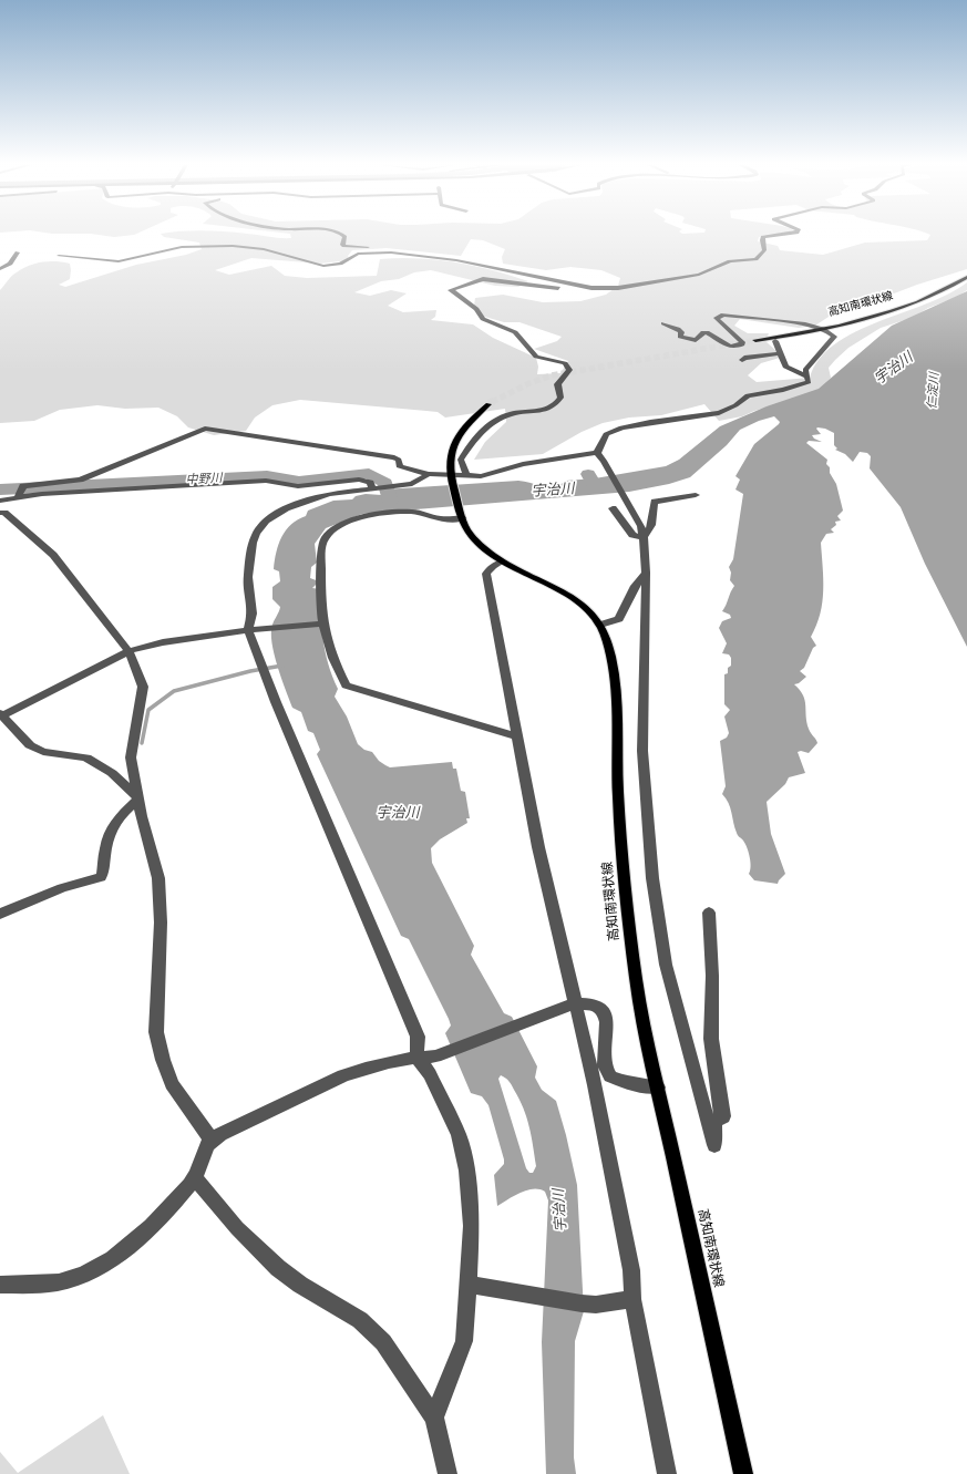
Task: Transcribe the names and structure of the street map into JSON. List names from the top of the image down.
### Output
{
  "streets": {
    "main road": ["高知南環状線"]
  },
  "water": ["宇治川", "仁淀川", "中野川"]
}
